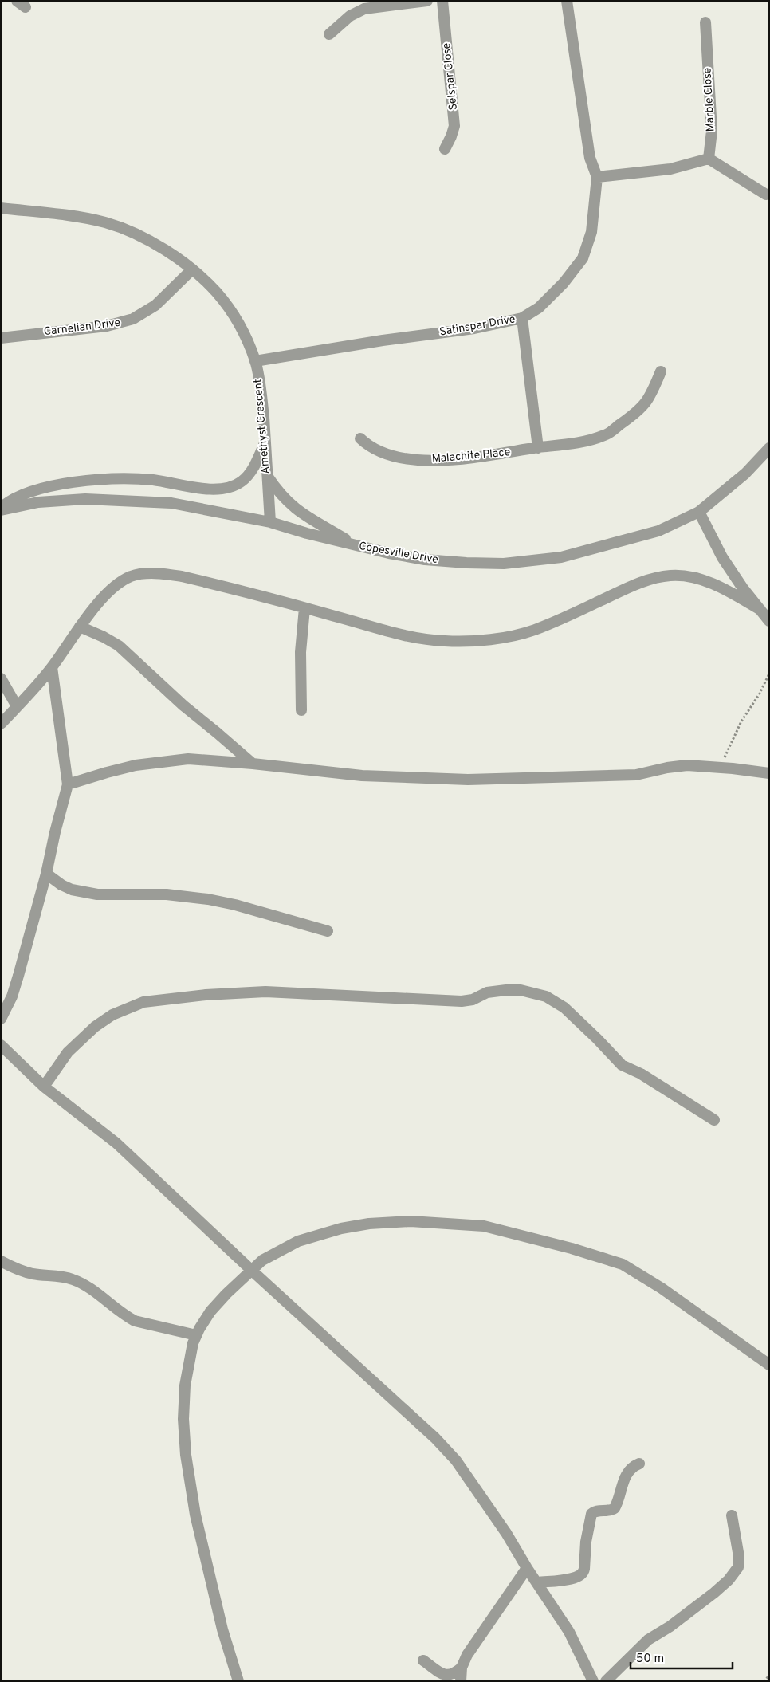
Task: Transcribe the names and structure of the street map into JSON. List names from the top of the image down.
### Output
{
  "streets": {
    "street": [
      "Selspar Close",
      "Marble Close",
      "Satinspar Drive",
      "Carnelian Drive",
      "Amethyst Crescent",
      "Malachite Place",
      "Copesville Drive"
    ]
  },
  "crossings": [
    ["Satinspar Drive", "Amethyst Crescent"],
    ["Carnelian Drive", "Amethyst Crescent"],
    ["Amethyst Crescent", "Copesville Drive"]
  ],
  "scale_bar": "50 m"
}
